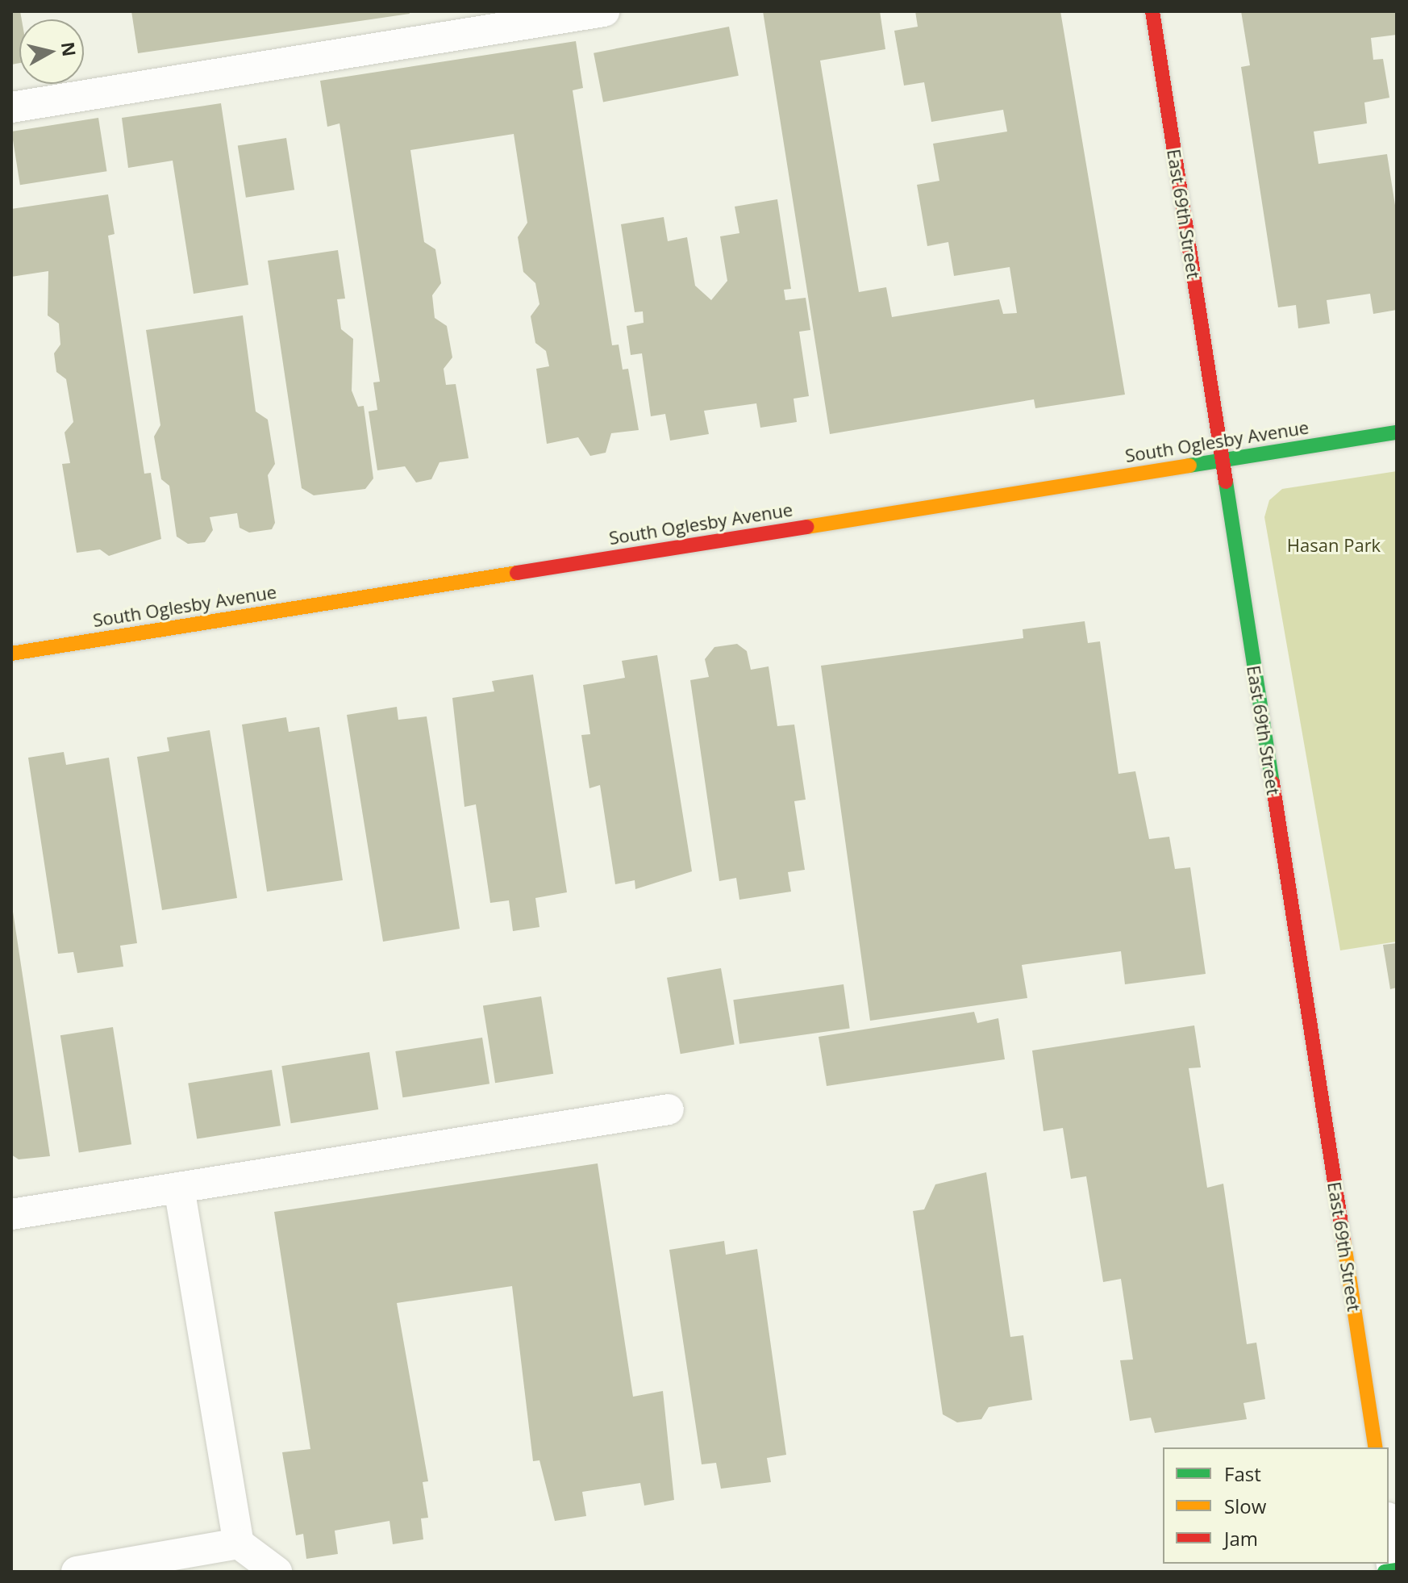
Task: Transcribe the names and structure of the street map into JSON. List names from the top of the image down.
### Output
{
  "streets": {
    "street": ["East 69th Street", "South Oglesby Avenue"]
  },
  "crossings": [
    ["East 69th Street", "South Oglesby Avenue"]
  ],
  "parks": ["Hasan Park"],
  "legend": ["Fast", "Slow", "Jam"],
  "north": "right"
}
